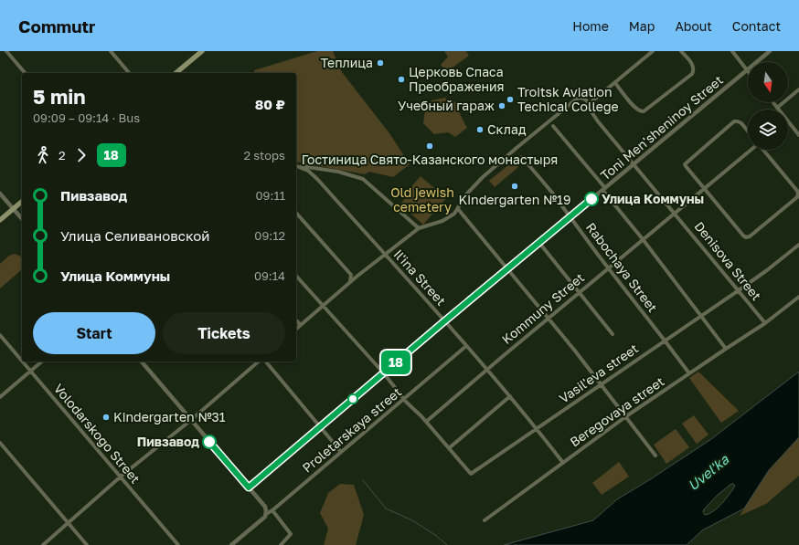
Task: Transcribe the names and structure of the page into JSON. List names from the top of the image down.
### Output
{
  "streets": {
    "street": [
      "Toni Men'sheninoy Street",
      "Denisova Street",
      "Rabochaya Street",
      "Il'ina Street",
      "Kommuny Street",
      "Vasil'eva street",
      "Beregovaya street",
      "Proletarskaya street",
      "Volodarskogo Street"
    ]
  },
  "crossings": [
    ["Toni Men'sheninoy Street", "Denisova Street"],
    ["Toni Men'sheninoy Street", "Rabochaya Street"],
    ["Toni Men'sheninoy Street", "Il'ina Street"],
    ["Toni Men'sheninoy Street", "Kommuny Street"],
    ["Denisova Street", "Kommuny Street"],
    ["Denisova Street", "Vasil'eva street"],
    ["Denisova Street", "Beregovaya street"],
    ["Rabochaya Street", "Kommuny Street"],
    ["Rabochaya Street", "Vasil'eva street"],
    ["Rabochaya Street", "Beregovaya street"],
    ["Il'ina Street", "Kommuny Street"],
    ["Il'ina Street", "Vasil'eva street"],
    ["Il'ina Street", "Beregovaya street"],
    ["Il'ina Street", "Proletarskaya street"]
  ],
  "water": ["Uvel'ka"],
  "parks": ["Old jewish cemetery"],
  "places": [
    "Теплица",
    "Церковь Спаса Преображения",
    "Troitsk Aviation Techical College",
    "Учебный гараж",
    "Склад",
    "Гостиница Свято-Казанского монастыря",
    "Kindergarten №19",
    "Улица Коммуны",
    "Kindergarten №31",
    "Пивзавод"
  ],
  "lines": ["bus line 18"],
  "north": "bottom",
  "page": {
    "header": "Commutr",
    "nav": [
      "Home",
      "Map",
      "About",
      "Contact"
    ],
    "on_map": "18",
    "heading": ["5 min", "09:09 – 09:14 · Bus", "80 ₽"],
    "legs": ["2", "18", "2 stops"],
    "list": [
      {
        "name": "Пивзавод",
        "value": "09:11"
      },
      {
        "name": "Улица Селивановской",
        "value": "09:12"
      },
      {
        "name": "Улица Коммуны",
        "value": "09:14"
      }
    ],
    "buttons": ["Start", "Tickets"]
  }
}
